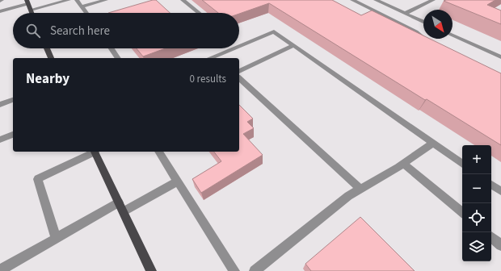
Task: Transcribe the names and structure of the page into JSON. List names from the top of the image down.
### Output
{
  "north": "bottom right",
  "page": {
    "search": "Search here",
    "heading": ["Nearby", "0 results"],
    "map_buttons": ["+", "−"]
  }
}
